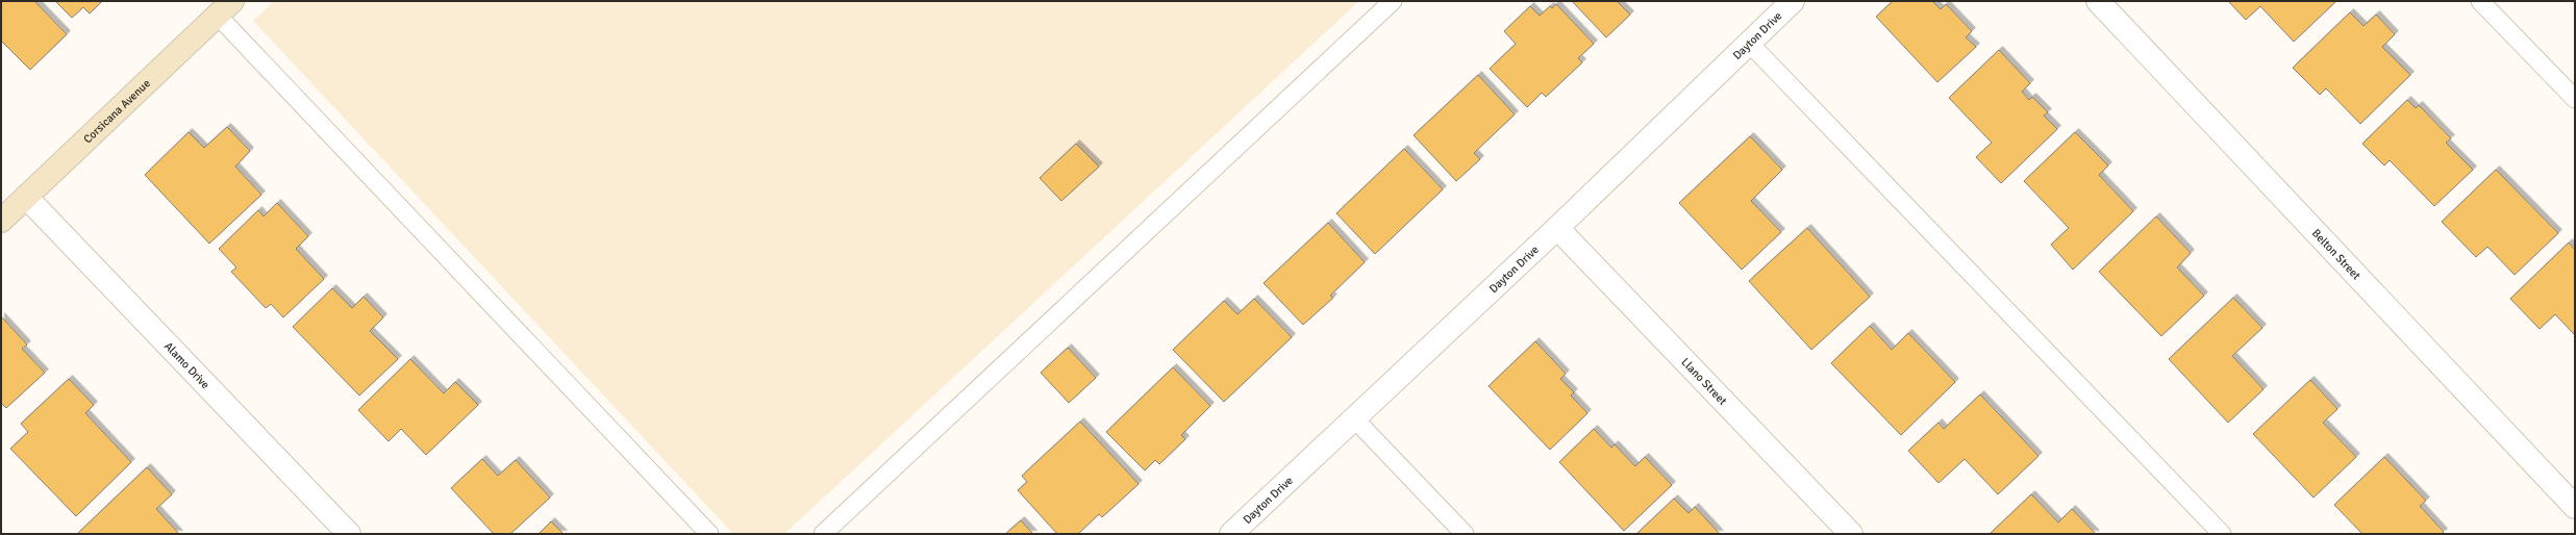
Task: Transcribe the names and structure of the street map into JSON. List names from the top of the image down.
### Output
{
  "streets": {
    "street": [
      "Dayton Drive",
      "Corsicana Avenue",
      "Belton Street",
      "Alamo Drive",
      "Llano Street"
    ]
  },
  "crossings": [
    ["Dayton Drive", "Llano Street"],
    ["Corsicana Avenue", "Alamo Drive"]
  ]
}
